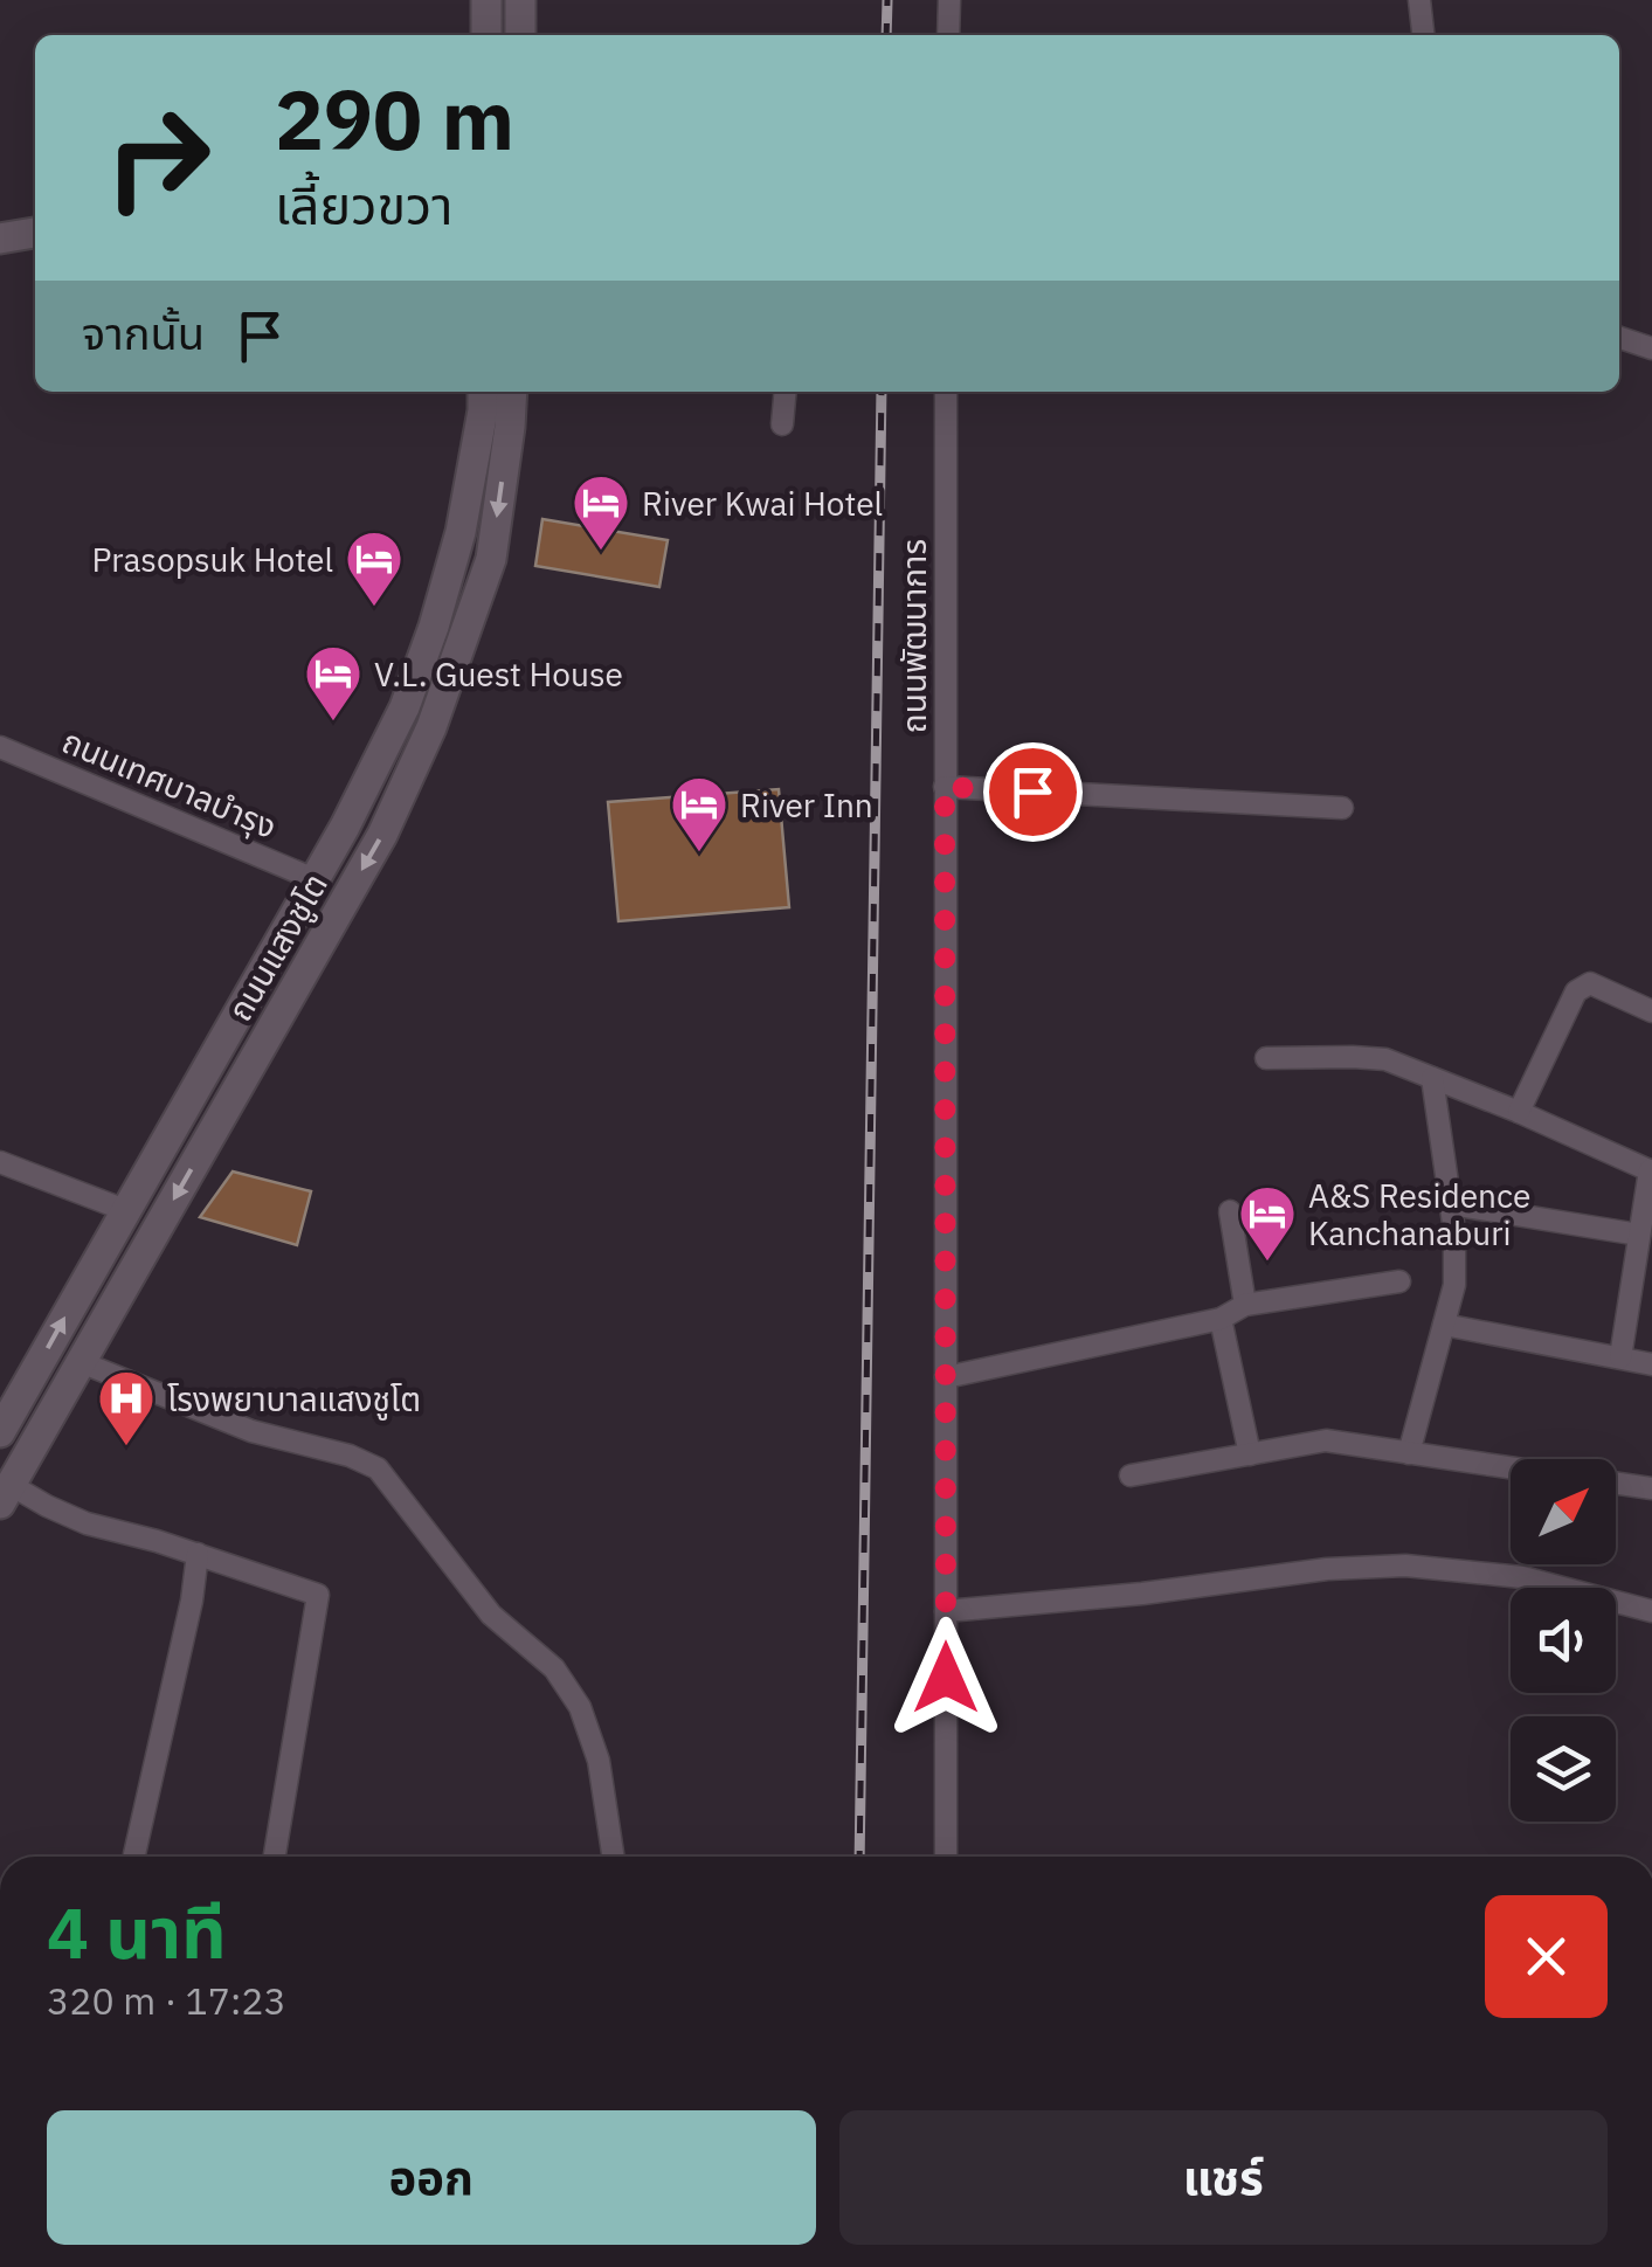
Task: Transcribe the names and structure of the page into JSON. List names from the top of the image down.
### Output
{
  "streets": {
    "main road": ["ถนนแสงชูโต"],
    "street": ["ถนนพัฒนาการ", "ถนนเทศบาลบำรุง"]
  },
  "crossings": [
    ["ถนนเทศบาลบำรุง", "ถนนแสงชูโต"]
  ],
  "places": {
    "hotel": [
      "River Kwai Hotel",
      "Prasopsuk Hotel",
      "V.L. Guest House",
      "River Inn",
      "A&S Residence Kanchanaburi"
    ],
    "hospital": ["โรงพยาบาลแสงชูโต"]
  },
  "north": "top right",
  "page": {
    "turn": ["290 m", "เลี้ยวขวา"],
    "then": "จากนั้น",
    "heading": ["4 นาที", "320 m · 17:23"],
    "buttons": ["ออก", "แชร์"]
  }
}
